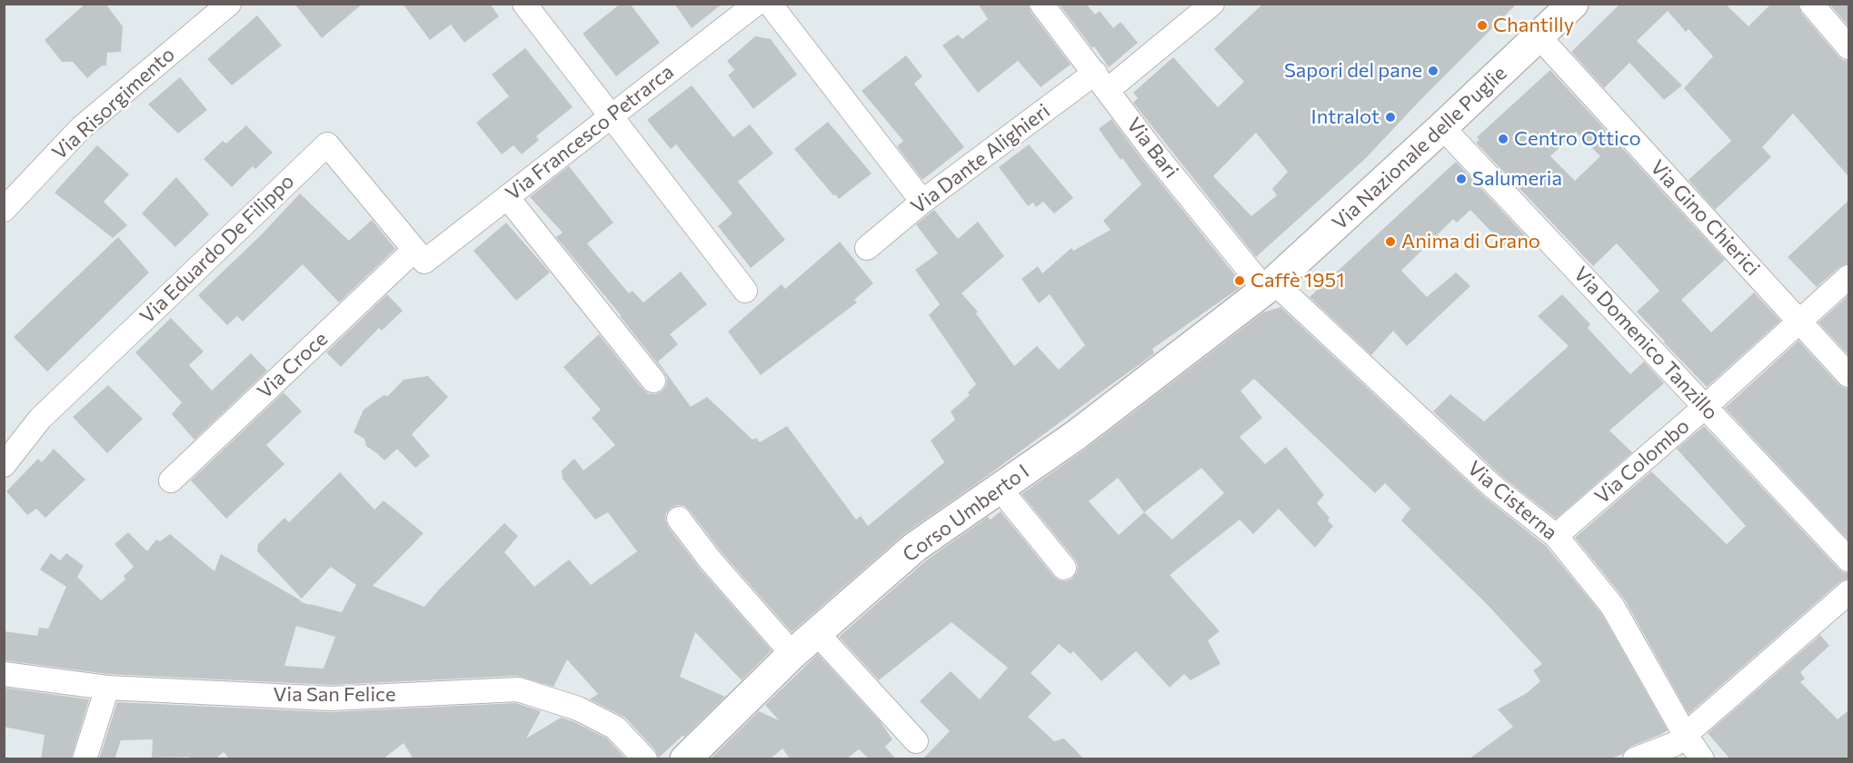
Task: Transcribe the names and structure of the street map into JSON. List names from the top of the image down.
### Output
{
  "streets": {
    "main road": ["Via Nazionale delle Puglie", "Corso Umberto I"],
    "street": [
      "Via Risorgimento",
      "Via Francesco Petrarca",
      "Via Bari",
      "Via Dante Alighieri",
      "Via Gino Chierici",
      "Via Eduardo De Filippo",
      "Via Domenico Tanzillo",
      "Via Croce",
      "Via Colombo",
      "Via Cisterna",
      "Via San Felice"
    ]
  },
  "crossings": [
    ["Via Francesco Petrarca", "Via Eduardo De Filippo"],
    ["Via Francesco Petrarca", "Via Croce"],
    ["Via Bari", "Via Nazionale delle Puglie"],
    ["Via Bari", "Via Dante Alighieri"],
    ["Via Bari", "Via Cisterna"],
    ["Via Bari", "Corso Umberto I"],
    ["Via Nazionale delle Puglie", "Via Gino Chierici"],
    ["Via Nazionale delle Puglie", "Via Domenico Tanzillo"],
    ["Via Nazionale delle Puglie", "Via Cisterna"],
    ["Via Nazionale delle Puglie", "Corso Umberto I"],
    ["Via Gino Chierici", "Via Colombo"],
    ["Via Eduardo De Filippo", "Via Croce"],
    ["Via Domenico Tanzillo", "Via Colombo"],
    ["Via Colombo", "Via Cisterna"],
    ["Via Cisterna", "Corso Umberto I"]
  ],
  "places": [
    "Chantilly",
    "Sapori del pane",
    "Intralot",
    "Centro Ottico",
    "Salumeria",
    "Anima di Grano",
    "Caffè 1951"
  ]
}
